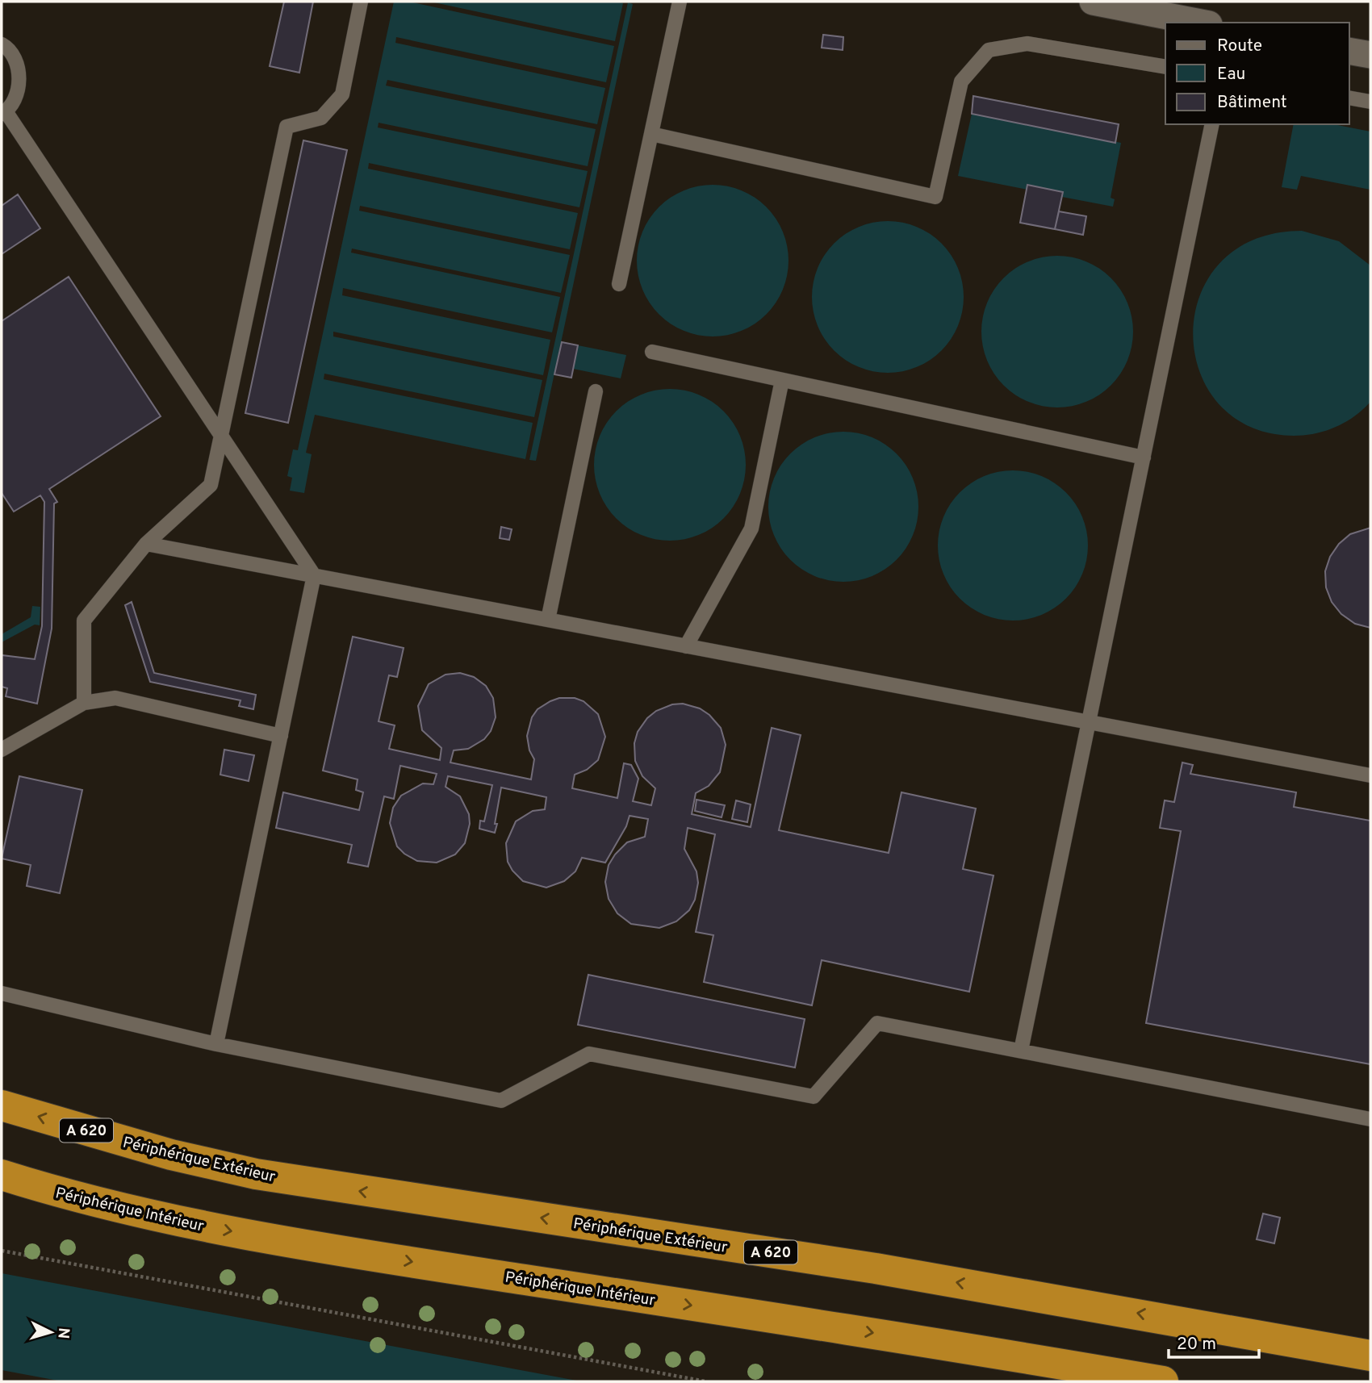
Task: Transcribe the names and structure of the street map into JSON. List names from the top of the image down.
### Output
{
  "streets": {
    "highway": ["A 620", "Périphérique Extérieur", "Périphérique Intérieur"]
  },
  "one_way": ["Périphérique Extérieur", "Périphérique Intérieur"],
  "legend": ["Route", "Eau", "Bâtiment"],
  "scale_bar": "20 m",
  "north": "right"
}
